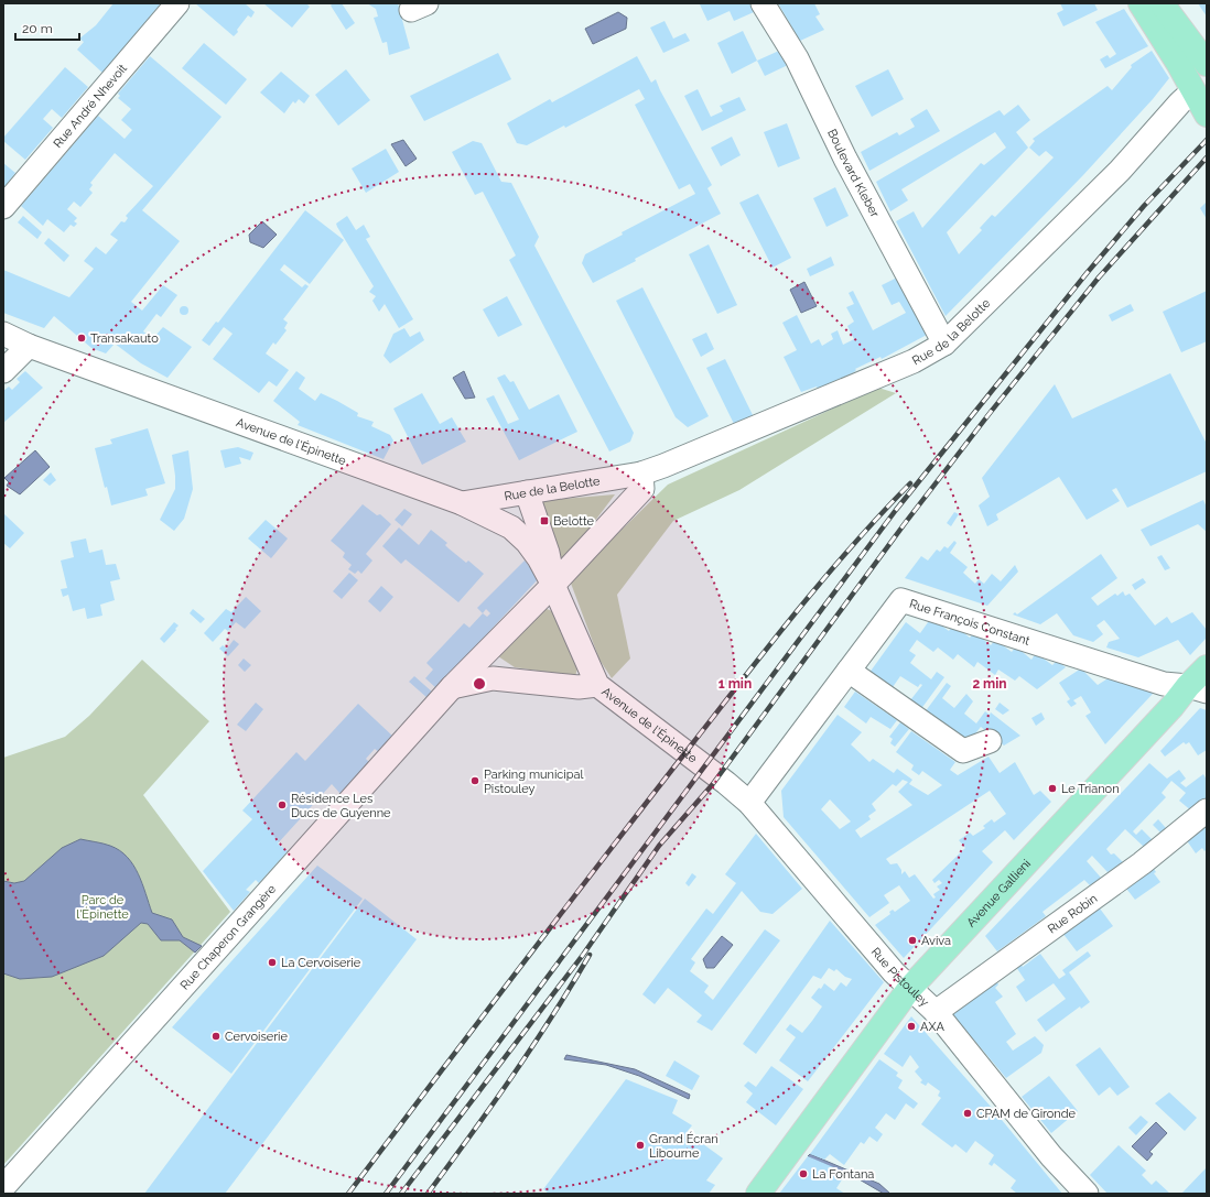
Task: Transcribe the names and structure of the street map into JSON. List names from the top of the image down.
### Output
{
  "streets": {
    "main road": ["Avenue Gallieni"],
    "street": [
      "Rue André Nhevoit",
      "Boulevard Kleber",
      "Rue de la Belotte",
      "Avenue de l'Épinette",
      "Rue François Constant",
      "Rue Robin",
      "Rue Chaperon Grangère",
      "Rue Pistouley"
    ]
  },
  "crossings": [
    ["Boulevard Kleber", "Rue de la Belotte"],
    ["Rue de la Belotte", "Avenue de l'Épinette"],
    ["Avenue de l'Épinette", "Rue Chaperon Grangère"],
    ["Avenue de l'Épinette", "Rue Pistouley"],
    ["Rue François Constant", "Avenue Gallieni"],
    ["Rue François Constant", "Rue Pistouley"],
    ["Avenue Gallieni", "Rue Pistouley"],
    ["Rue Robin", "Rue Pistouley"]
  ],
  "parks": ["Parc de l'Épinette"],
  "places": {
    "other": [
      "Transakauto",
      "Parking municipal Pistouley",
      "Le Trianon",
      "Résidence Les Ducs de Guyenne",
      "Aviva",
      "La Cervoiserie",
      "AXA",
      "Cervoiserie",
      "CPAM de Gironde",
      "Grand Écran Libourne",
      "La Fontana"
    ],
    "transit": ["Belotte"]
  },
  "scale_bar": "20 m",
  "rings": ["1 min", "2 min"]
}
